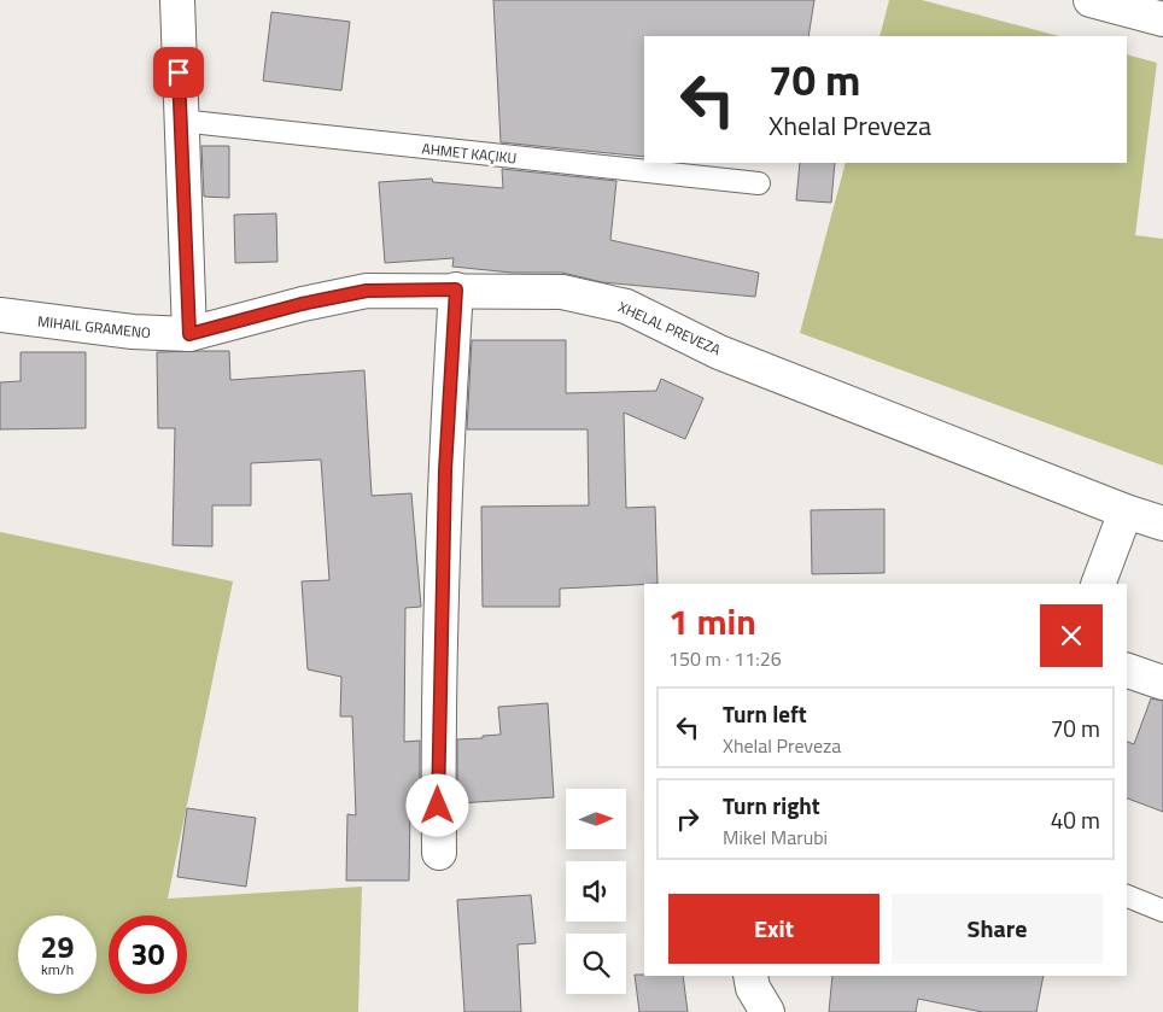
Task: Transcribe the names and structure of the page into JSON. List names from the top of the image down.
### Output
{
  "streets": {
    "street": ["MIHAIL GRAMENO", "XHELAL PREVEZA"],
    "lane": ["AHMET KAÇIKU"]
  },
  "crossings": [
    ["MIHAIL GRAMENO", "XHELAL PREVEZA"]
  ],
  "north": "right",
  "page": {
    "turn": ["70 m", "Xhelal Preveza"],
    "heading": ["1 min", "150 m · 11:26"],
    "list": [
      {
        "name": "Turn left",
        "note": "Xhelal Preveza",
        "value": "70 m"
      },
      {
        "name": "Turn right",
        "note": "Mikel Marubi",
        "value": "40 m"
      }
    ],
    "buttons": ["Exit", "Share"],
    "speed": "29 km/h",
    "limit": "30"
  }
}
